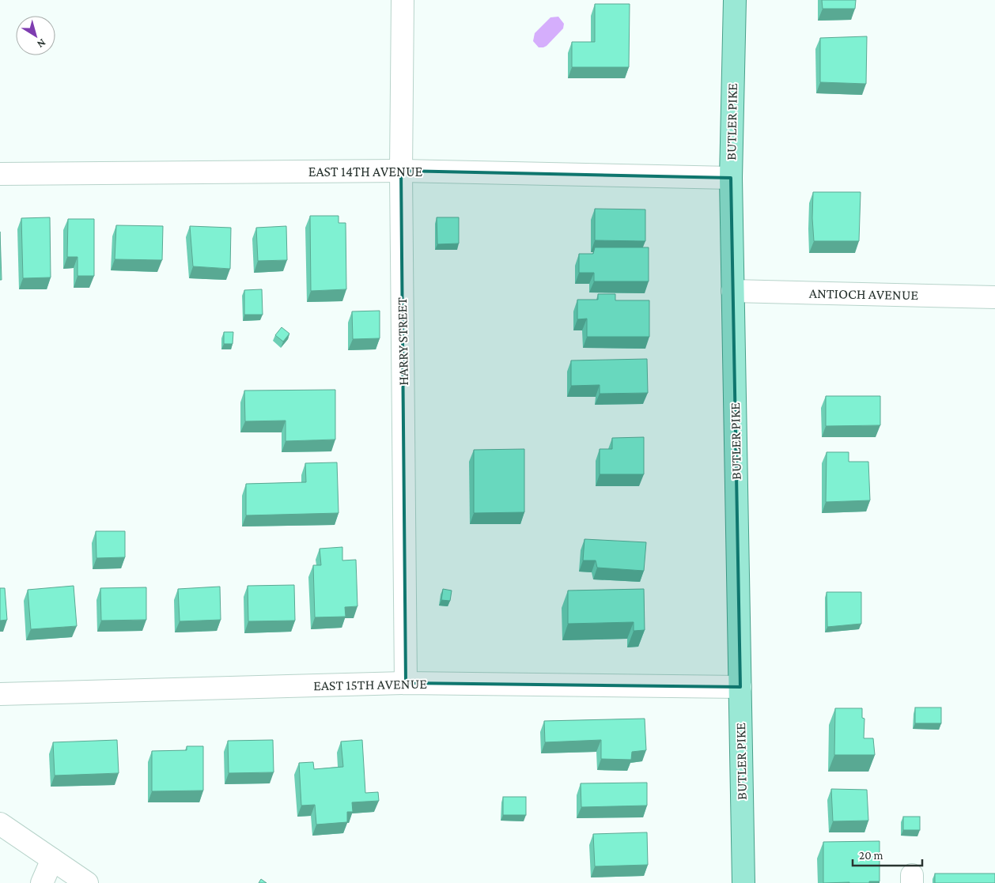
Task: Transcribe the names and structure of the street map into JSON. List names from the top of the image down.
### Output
{
  "streets": {
    "main road": ["BUTLER PIKE"],
    "street": [
      "EAST 14TH AVENUE",
      "ANTIOCH AVENUE",
      "HARRY STREET",
      "EAST 15TH AVENUE"
    ]
  },
  "crossings": [
    ["BUTLER PIKE", "EAST 14TH AVENUE"],
    ["BUTLER PIKE", "ANTIOCH AVENUE"],
    ["BUTLER PIKE", "EAST 15TH AVENUE"],
    ["EAST 14TH AVENUE", "HARRY STREET"],
    ["HARRY STREET", "EAST 15TH AVENUE"]
  ],
  "scale_bar": "20 m",
  "north": "bottom right"
}
